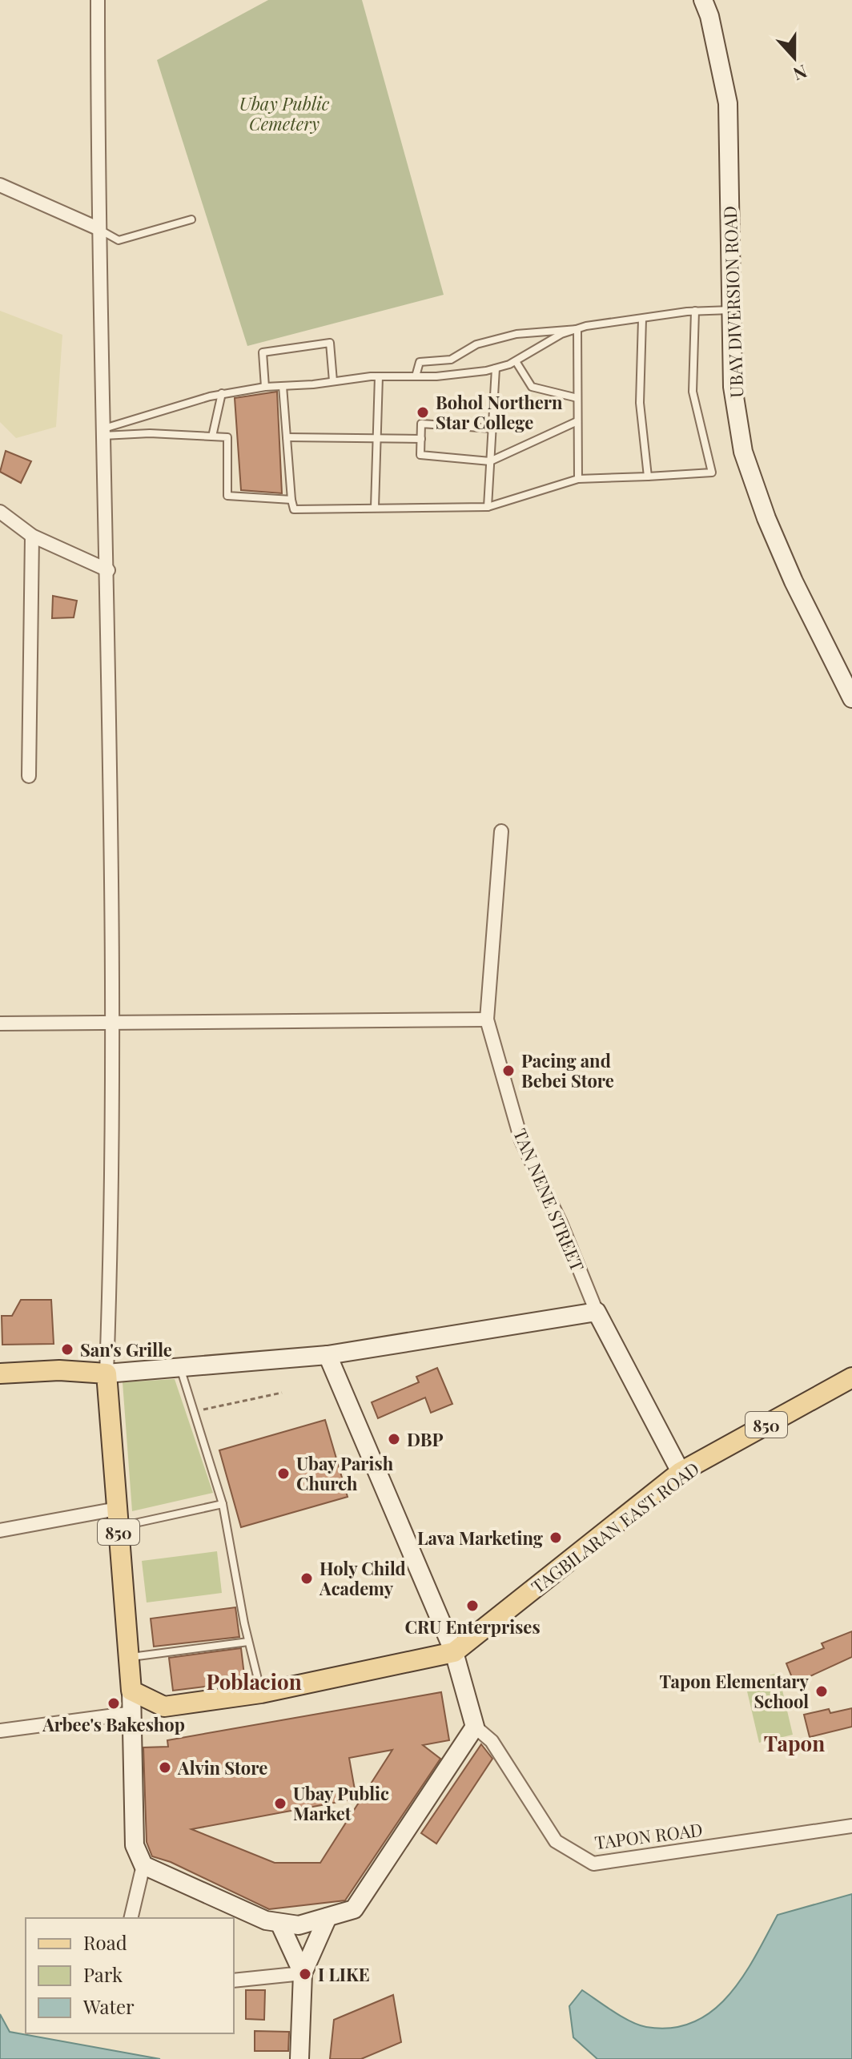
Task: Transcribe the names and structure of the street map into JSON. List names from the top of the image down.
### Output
{
  "streets": {
    "main road": ["850", "TAGBILARAN EAST ROAD"],
    "street": ["UBAY DIVERSION ROAD", "TAN NENE STREET", "TAPON ROAD"]
  },
  "crossings": [
    ["TAN NENE STREET", "TAGBILARAN EAST ROAD"],
    ["850", "TAGBILARAN EAST ROAD"]
  ],
  "districts": ["Poblacion", "Tapon"],
  "parks": ["Ubay Public Cemetery"],
  "places": [
    "Bohol Northern Star College",
    "Pacing and Bebei Store",
    "San's Grille",
    "DBP",
    "Ubay Parish Church",
    "Lava Marketing",
    "Holy Child Academy",
    "CRU Enterprises",
    "Tapon Elementary School",
    "Arbee's Bakeshop",
    "Alvin Store",
    "Ubay Public Market",
    "I LIKE"
  ],
  "legend": ["Road", "Park", "Water"],
  "north": "bottom"
}
